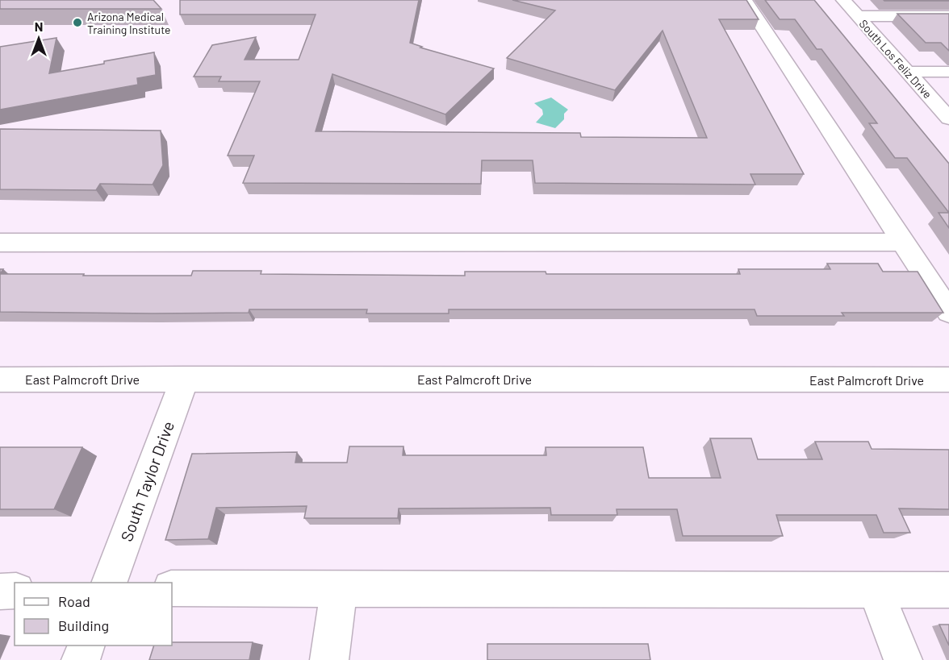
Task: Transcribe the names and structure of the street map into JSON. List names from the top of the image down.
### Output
{
  "streets": {
    "street": ["South Los Feliz Drive", "East Palmcroft Drive", "South Taylor Drive"]
  },
  "crossings": [
    ["East Palmcroft Drive", "South Taylor Drive"]
  ],
  "places": ["Arizona Medical Training Institute"],
  "legend": ["Road", "Building"],
  "north": "top"
}
